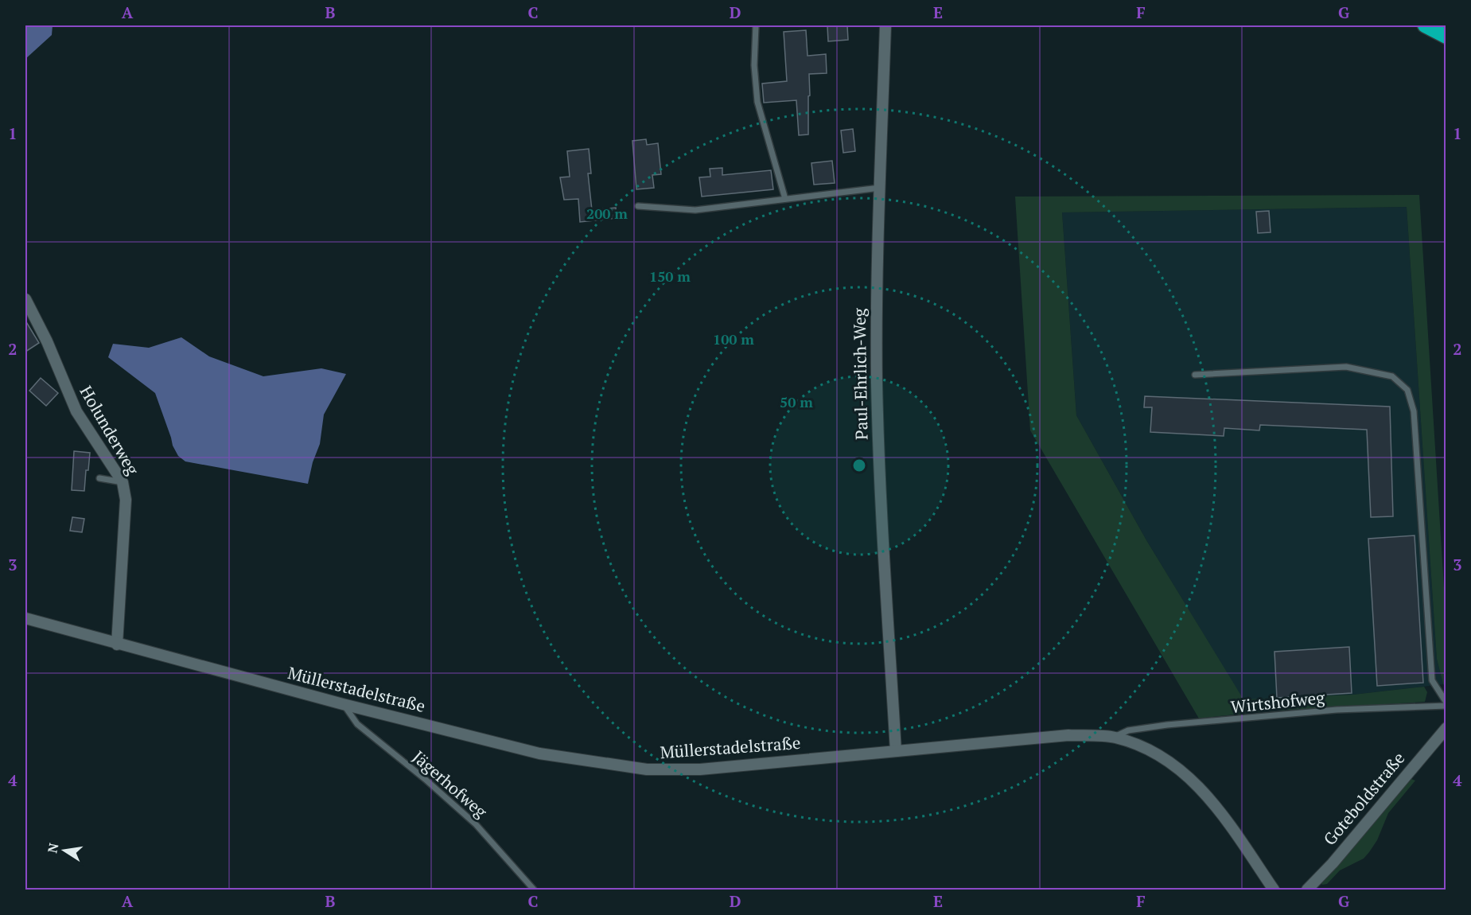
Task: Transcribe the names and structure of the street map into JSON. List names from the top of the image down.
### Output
{
  "streets": {
    "street": [
      "Paul-Ehrlich-Weg",
      "Holunderweg",
      "Müllerstadelstraße",
      "Goteboldstraße"
    ],
    "lane": ["Wirtshofweg", "Jägerhofweg"]
  },
  "crossings": [
    ["Paul-Ehrlich-Weg", "Müllerstadelstraße"],
    ["Holunderweg", "Müllerstadelstraße"],
    ["Müllerstadelstraße", "Wirtshofweg"],
    ["Müllerstadelstraße", "Jägerhofweg"]
  ],
  "north": "left",
  "grid": {
    "columns": [
      "A",
      "B",
      "C",
      "D",
      "E",
      "F",
      "G"
    ],
    "rows": [
      "1",
      "2",
      "3",
      "4"
    ]
  },
  "rings": [
    "200 m",
    "150 m",
    "100 m",
    "50 m"
  ]
}
